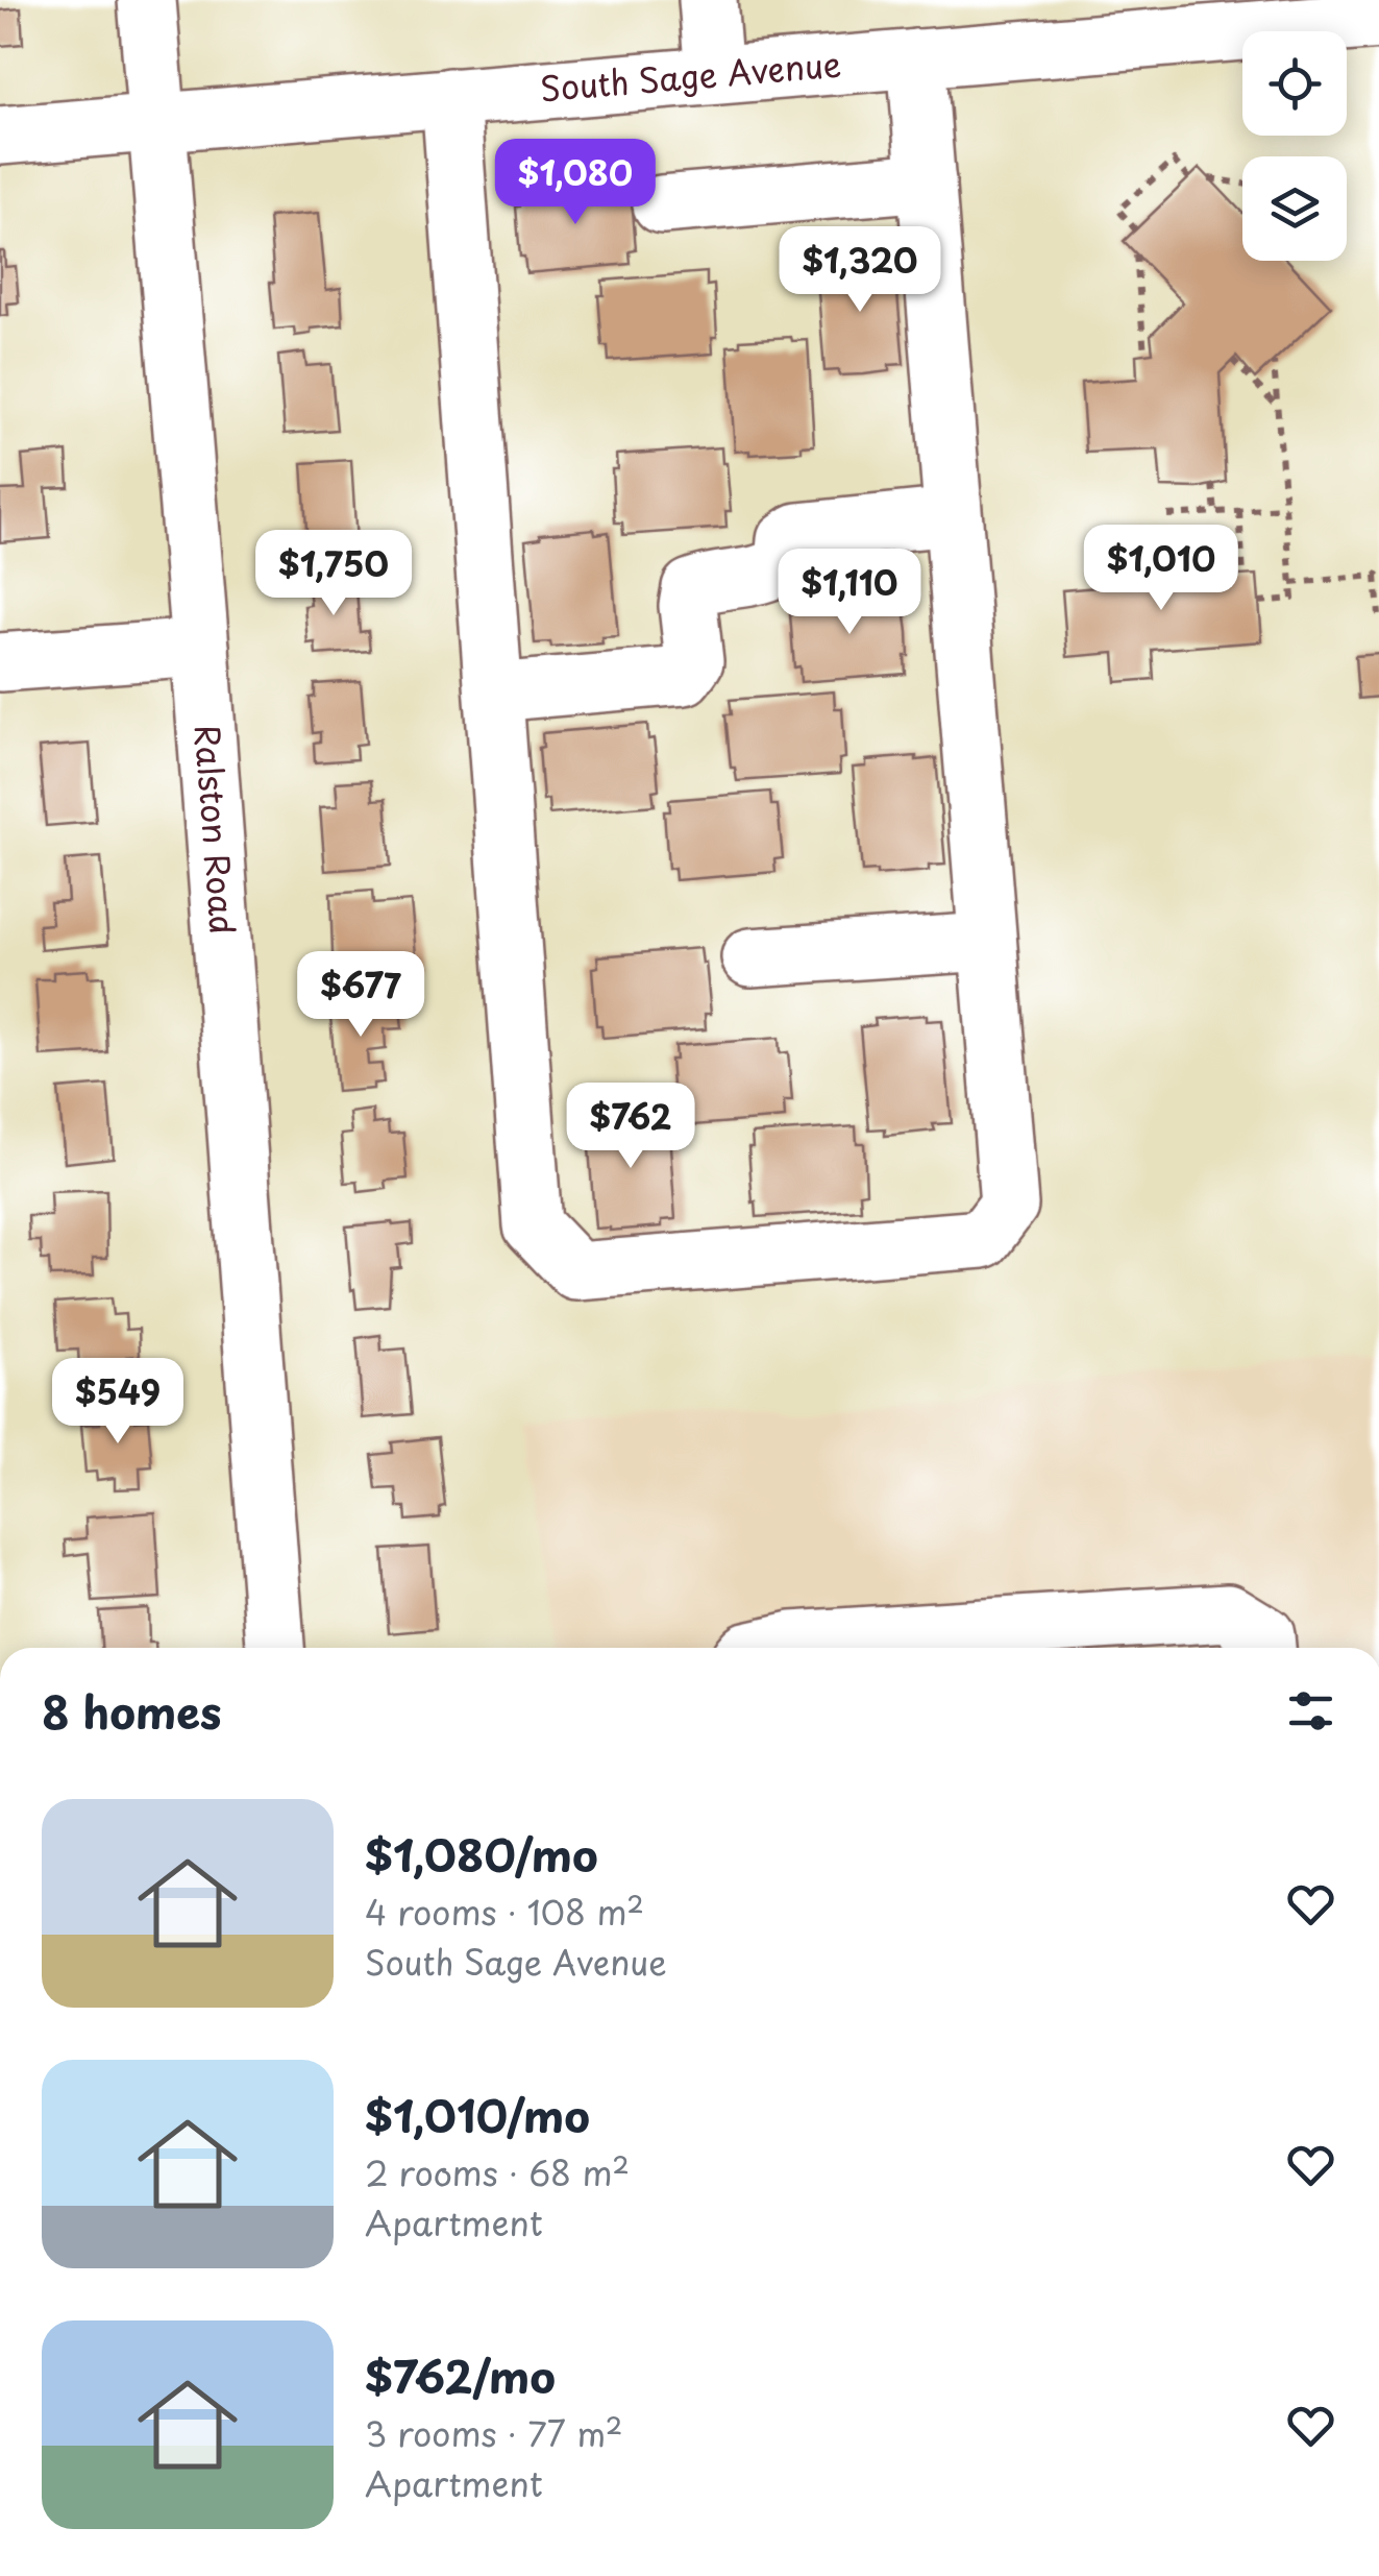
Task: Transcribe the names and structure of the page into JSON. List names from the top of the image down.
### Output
{
  "streets": {
    "street": ["South Sage Avenue", "Ralston Road"]
  },
  "crossings": [
    ["South Sage Avenue", "Ralston Road"]
  ],
  "page": {
    "price": [
      "$1,080",
      "$1,320",
      "$1,010",
      "$1,750",
      "$1,110",
      "$677",
      "$762",
      "$549"
    ],
    "heading": "8 homes",
    "list": [
      {
        "name": "$1,080/mo",
        "note": "4 rooms · 108 m² · South Sage Avenue"
      },
      {
        "name": "$1,010/mo",
        "note": "2 rooms · 68 m² · Apartment"
      },
      {
        "name": "$762/mo",
        "note": "3 rooms · 77 m² · Apartment"
      }
    ]
  }
}
